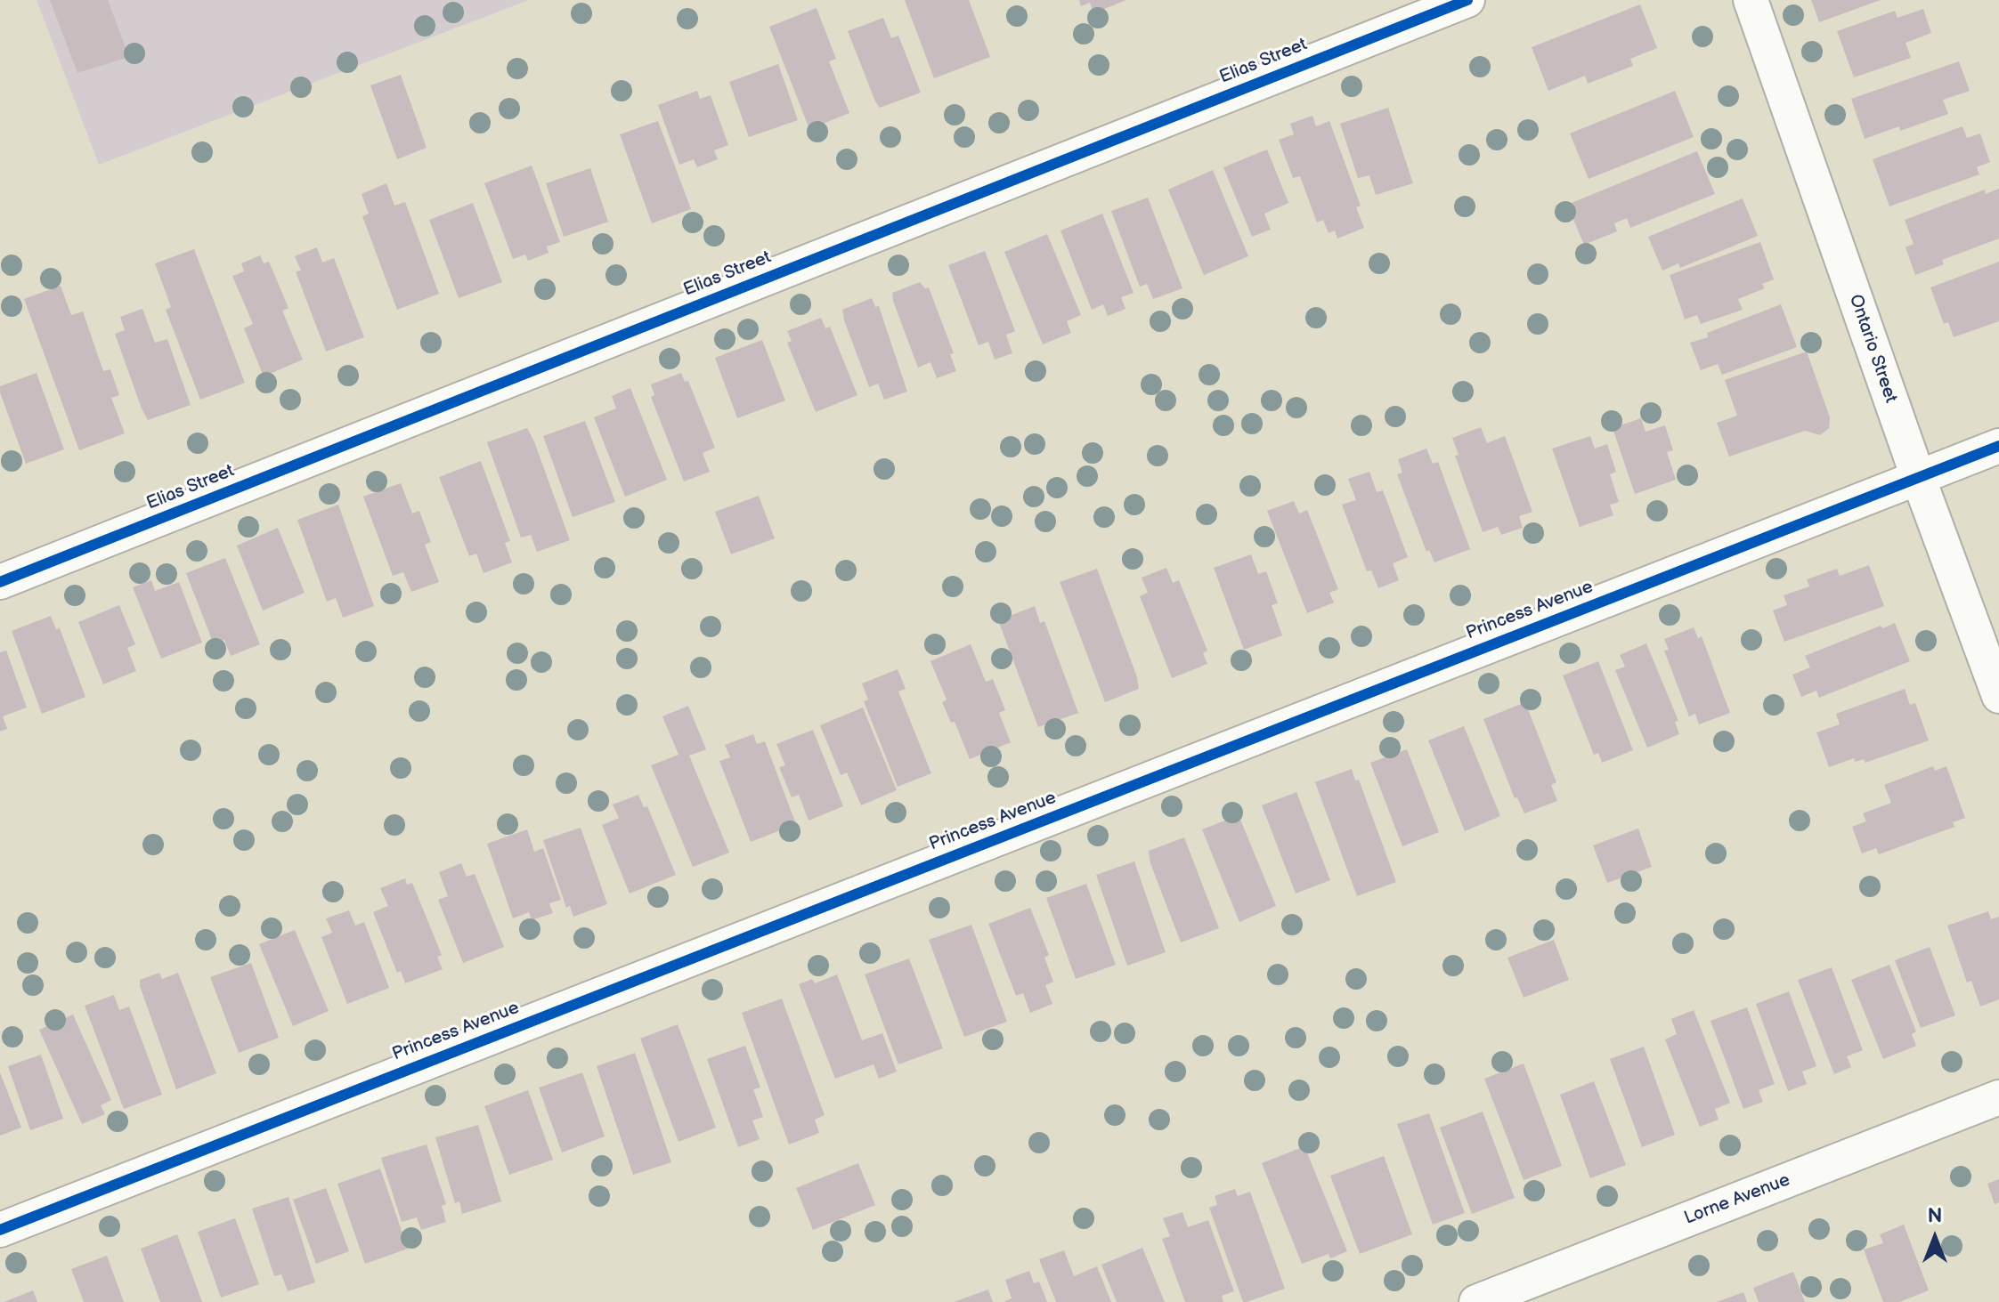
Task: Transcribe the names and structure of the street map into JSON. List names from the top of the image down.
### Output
{
  "streets": {
    "street": [
      "Elias Street",
      "Ontario Street",
      "Princess Avenue",
      "Lorne Avenue"
    ]
  },
  "crossings": [
    ["Ontario Street", "Princess Avenue"]
  ],
  "north": "top"
}
